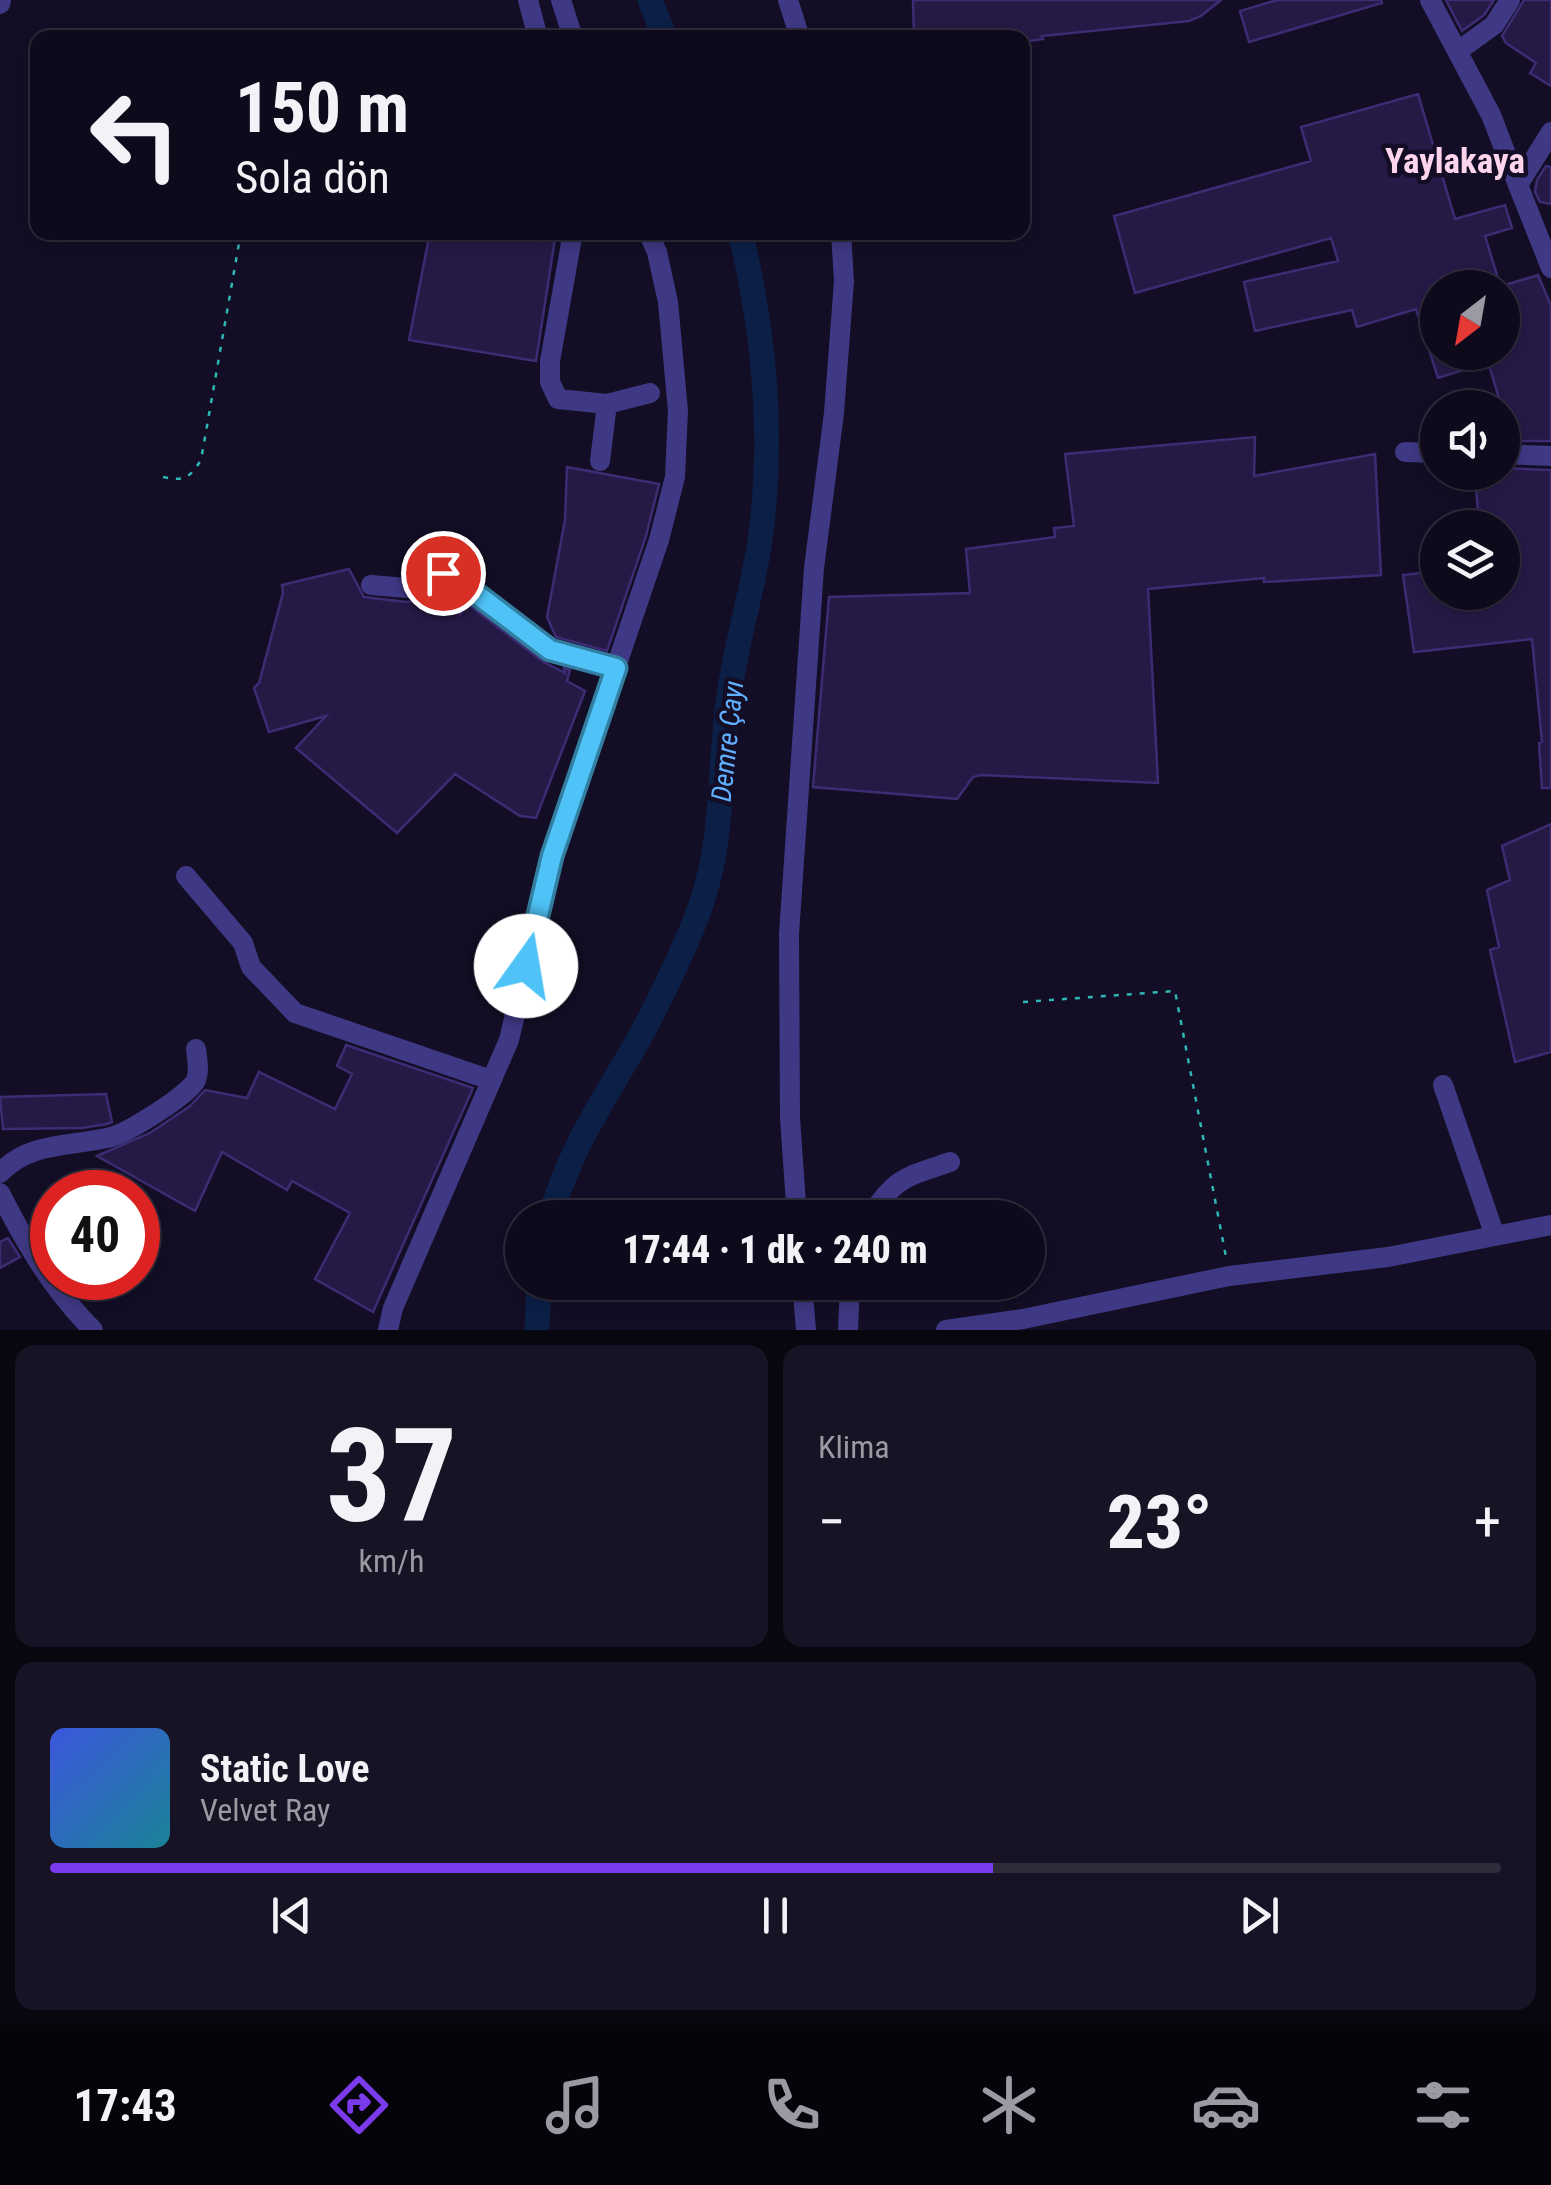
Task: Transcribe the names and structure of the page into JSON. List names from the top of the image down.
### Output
{
  "districts": ["Yaylakaya"],
  "water": ["Demre Çayı"],
  "north": "bottom left",
  "page": {
    "turn": ["150 m", "Sola dön"],
    "limit": "40",
    "trip": "17:44 · 1 dk · 240 m",
    "tile": [
      ["37", "km/h"],
      "Klima"
    ],
    "heat": ["−", "23°", "+"],
    "song": ["Static Love", "Velvet Ray"],
    "tabs": "17:43"
  }
}
